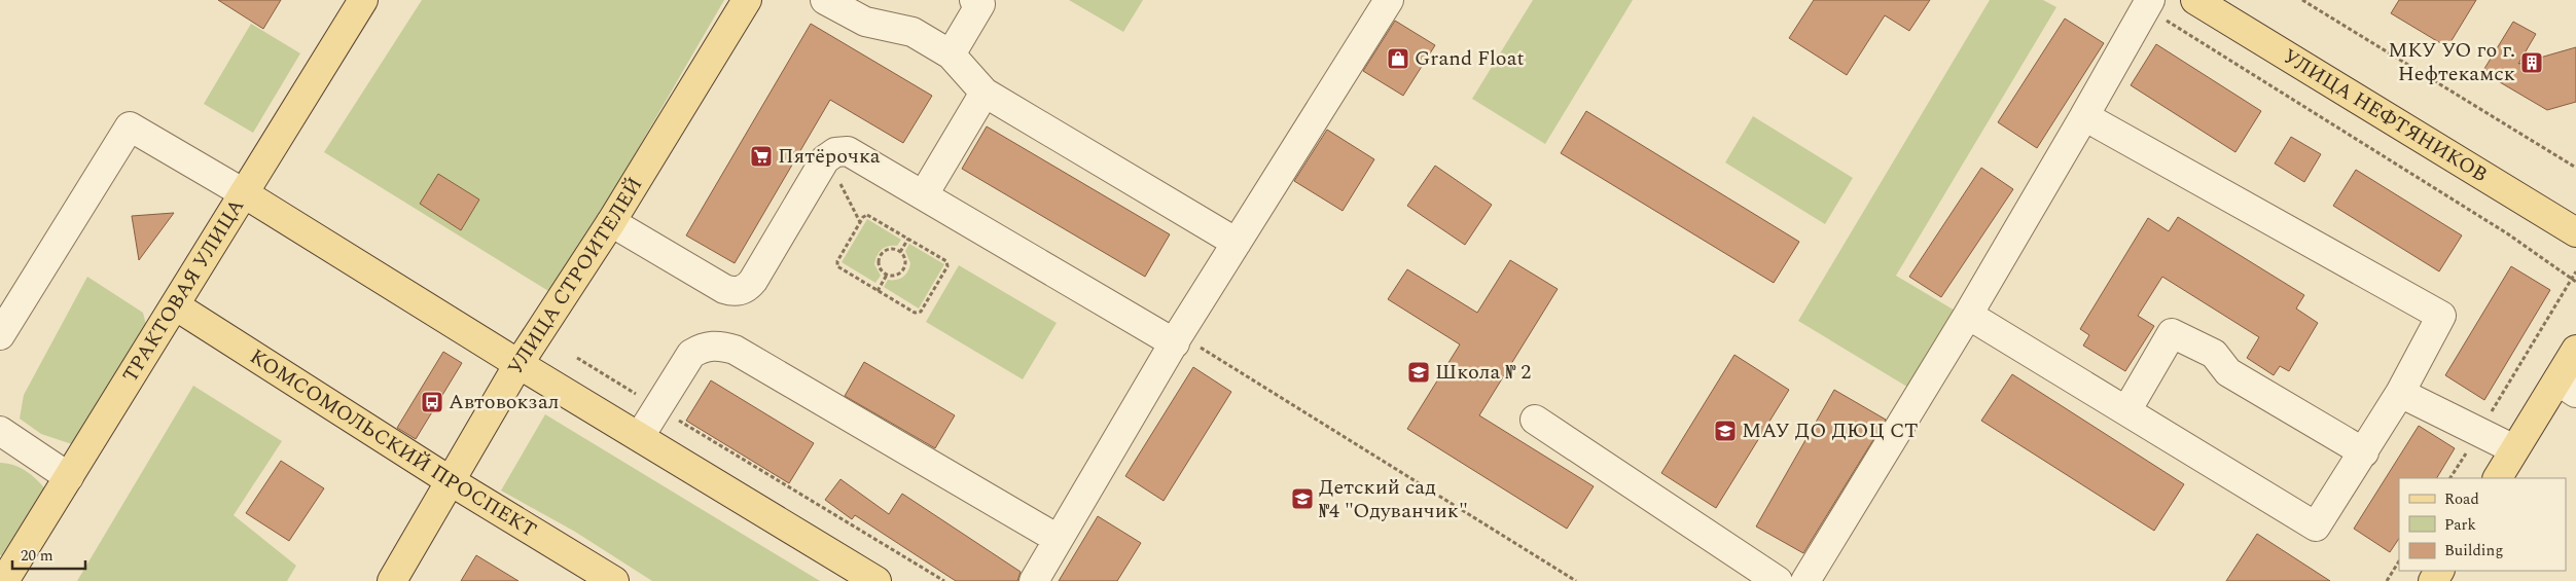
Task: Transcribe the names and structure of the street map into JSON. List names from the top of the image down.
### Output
{
  "streets": {
    "main road": [
      "УЛИЦА НЕФТЯНИКОВ",
      "УЛИЦА СТРОИТЕЛЕЙ",
      "ТРАКТОВАЯ УЛИЦА",
      "КОМСОМОЛЬСКИЙ ПРОСПЕКТ"
    ]
  },
  "crossings": [
    ["УЛИЦА СТРОИТЕЛЕЙ", "КОМСОМОЛЬСКИЙ ПРОСПЕКТ"],
    ["ТРАКТОВАЯ УЛИЦА", "КОМСОМОЛЬСКИЙ ПРОСПЕКТ"]
  ],
  "places": {
    "shop": ["Grand Float"],
    "building": ["МКУ УО го г. Нефтекамск"],
    "supermarket": ["Пятёрочка"],
    "school or university": ["Школа № 2", "МАУ ДО ДЮЦ СТ", "Детский сад №4 \"Одуванчик\""],
    "bus stop": ["Автовокзал"]
  },
  "legend": ["Road", "Park", "Building"],
  "scale_bar": "20 m"
}
